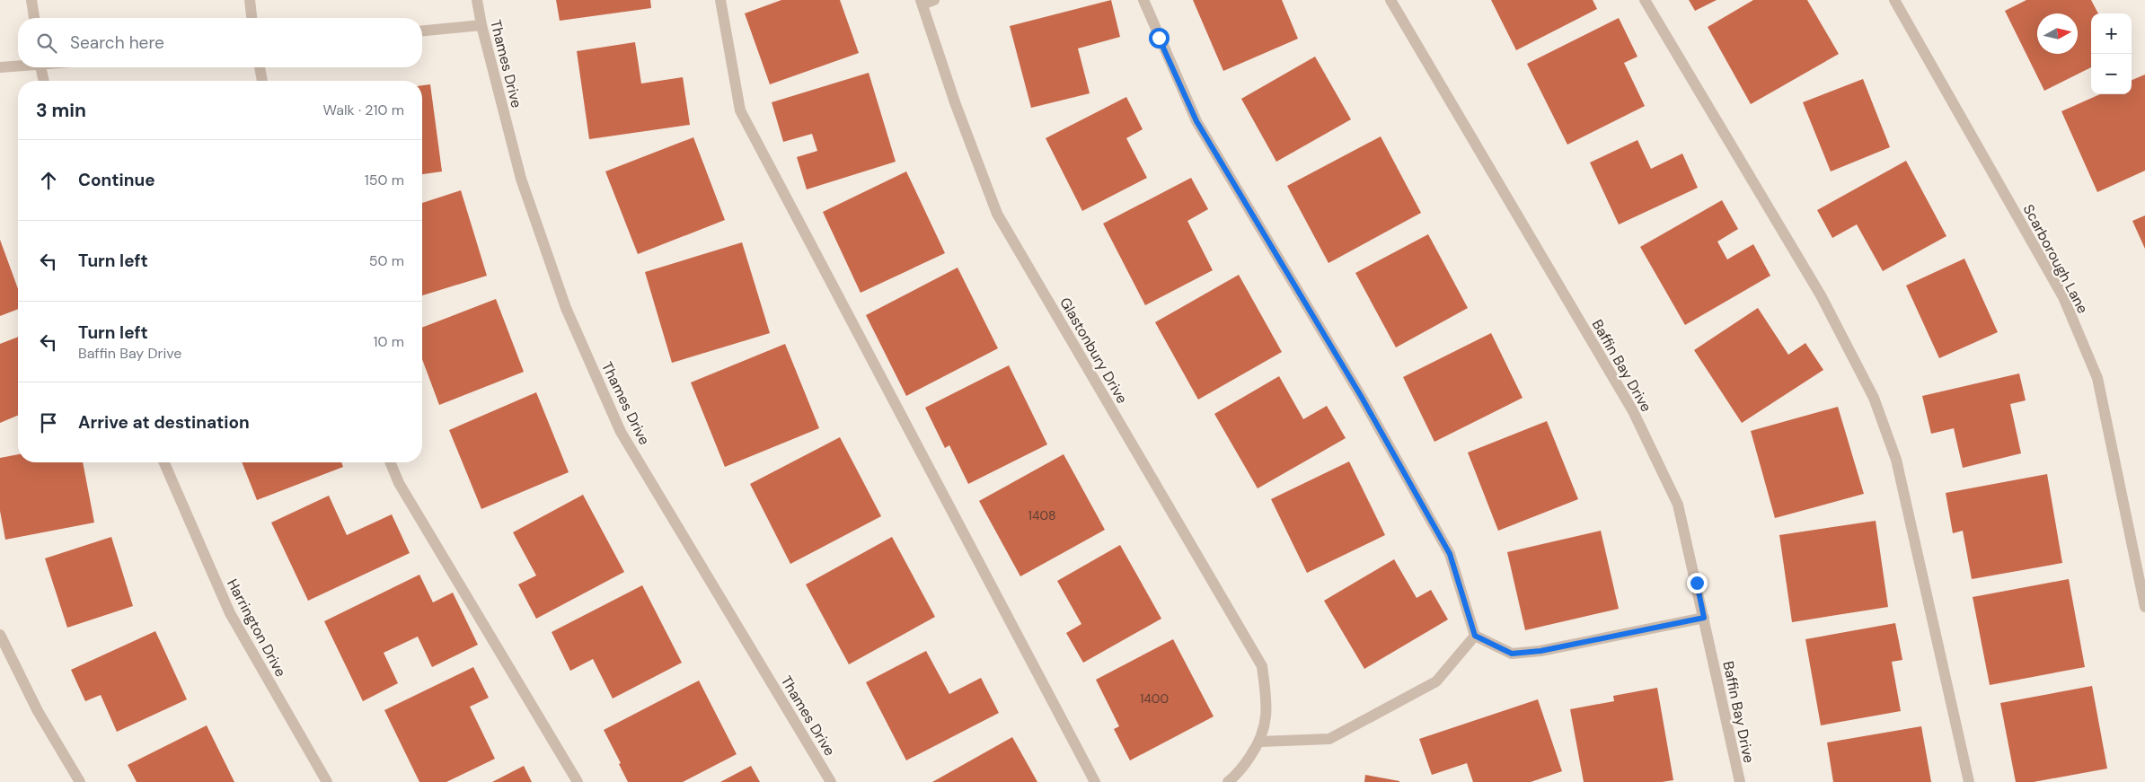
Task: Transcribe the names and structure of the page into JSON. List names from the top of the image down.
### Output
{
  "streets": {
    "street": [
      "Thames Drive",
      "Scarborough Lane",
      "Glastonbury Drive",
      "Baffin Bay Drive",
      "Harrington Drive"
    ]
  },
  "house_numbers": ["1408", "1400"],
  "north": "right",
  "page": {
    "map_buttons": ["+", "−"],
    "search": "Search here",
    "heading": ["3 min", "Walk · 210 m"],
    "list": [
      ["Continue", "150 m"],
      ["Turn left", "50 m"],
      ["Turn left", "Baffin Bay Drive", "10 m"],
      "Arrive at destination"
    ]
  }
}
